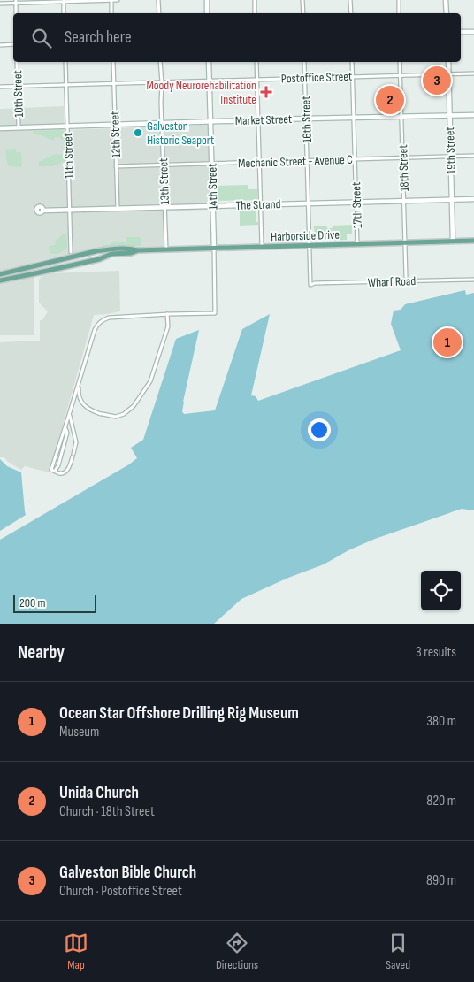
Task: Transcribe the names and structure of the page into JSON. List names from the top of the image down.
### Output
{
  "streets": {
    "main road": [
      "Market Street",
      "19th Street",
      "14th Street",
      "The Strand",
      "Harborside Drive"
    ],
    "street": [
      "Postoffice Street",
      "10th Street",
      "16th Street",
      "12th Street",
      "11th Street",
      "Mechanic Street - Avenue C",
      "18th Street",
      "13th Street",
      "17th Street",
      "Wharf Road"
    ]
  },
  "crossings": [
    ["Postoffice Street", "10th Street"],
    ["Postoffice Street", "16th Street"],
    ["Postoffice Street", "12th Street"],
    ["Postoffice Street", "19th Street"],
    ["Postoffice Street", "11th Street"],
    ["Postoffice Street", "18th Street"],
    ["Postoffice Street", "13th Street"],
    ["Postoffice Street", "14th Street"],
    ["Postoffice Street", "17th Street"],
    ["10th Street", "Market Street"],
    ["Market Street", "16th Street"],
    ["Market Street", "12th Street"],
    ["Market Street", "19th Street"],
    ["Market Street", "11th Street"],
    ["Market Street", "18th Street"],
    ["Market Street", "13th Street"],
    ["Market Street", "14th Street"],
    ["Market Street", "17th Street"],
    ["16th Street", "Mechanic Street - Avenue C"],
    ["16th Street", "The Strand"],
    ["16th Street", "Harborside Drive"],
    ["16th Street", "Wharf Road"],
    ["12th Street", "Mechanic Street - Avenue C"],
    ["12th Street", "The Strand"],
    ["19th Street", "Mechanic Street - Avenue C"],
    ["19th Street", "The Strand"],
    ["19th Street", "Harborside Drive"],
    ["11th Street", "The Strand"],
    ["Mechanic Street - Avenue C", "18th Street"],
    ["Mechanic Street - Avenue C", "13th Street"],
    ["Mechanic Street - Avenue C", "14th Street"],
    ["Mechanic Street - Avenue C", "17th Street"],
    ["18th Street", "The Strand"],
    ["18th Street", "Harborside Drive"],
    ["13th Street", "The Strand"],
    ["13th Street", "Harborside Drive"],
    ["14th Street", "The Strand"],
    ["14th Street", "Harborside Drive"],
    ["The Strand", "17th Street"],
    ["17th Street", "Harborside Drive"]
  ],
  "places": {
    "health": ["Moody Neurorehabilitation Institute"],
    "other": ["Galveston Historic Seaport"]
  },
  "scale_bar": "200 m",
  "page": {
    "search": "Search here",
    "pins": ["3", "2", "1"],
    "scale": "200 m",
    "heading": ["Nearby", "3 results"],
    "list": [
      {
        "mark": "1",
        "name": "Ocean Star Offshore Drilling Rig Museum",
        "note": "Museum",
        "value": "380 m"
      },
      {
        "mark": "2",
        "name": "Unida Church",
        "note": "Church · 18th Street",
        "value": "820 m"
      },
      {
        "mark": "3",
        "name": "Galveston Bible Church",
        "note": "Church · Postoffice Street",
        "value": "890 m"
      }
    ],
    "nav": ["Map", "Directions", "Saved"]
  }
}
